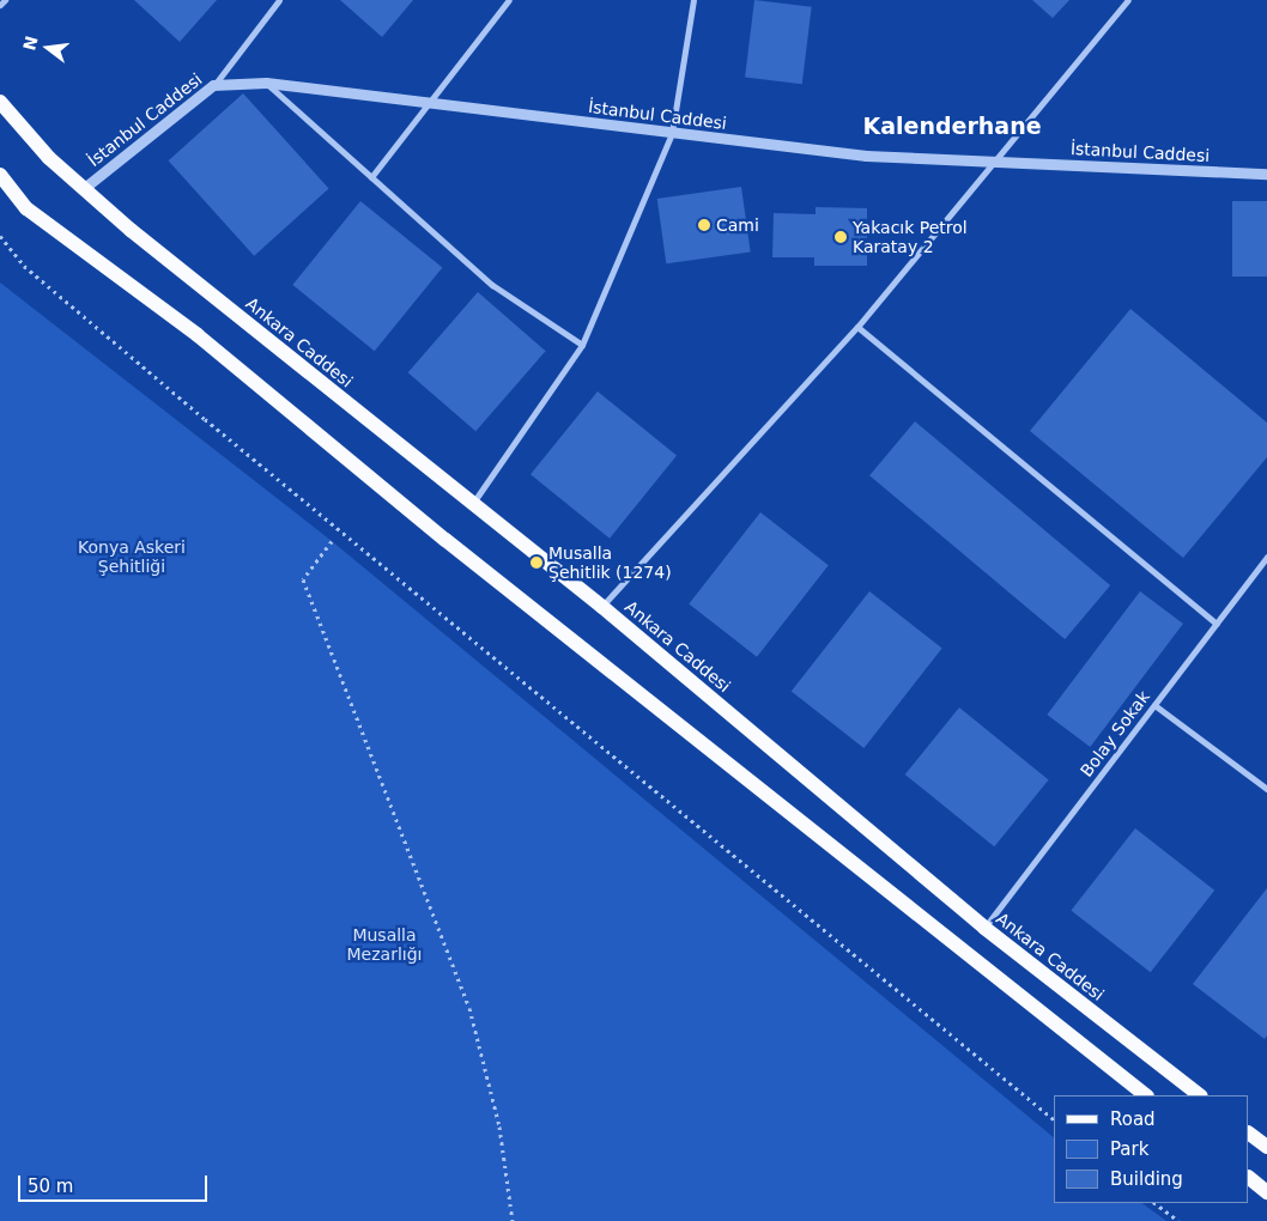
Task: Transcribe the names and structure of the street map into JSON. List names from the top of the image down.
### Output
{
  "streets": {
    "main road": ["Ankara Caddesi"],
    "street": ["İstanbul Caddesi", "Bolay Sokak"]
  },
  "crossings": [
    ["İstanbul Caddesi", "Ankara Caddesi"],
    ["Ankara Caddesi", "Bolay Sokak"]
  ],
  "districts": ["Kalenderhane"],
  "parks": ["Konya Askeri Şehitliği", "Musalla Mezarlığı"],
  "places": ["Cami", "Yakacık Petrol Karatay 2", "Musalla Şehitlik (1274)"],
  "legend": ["Road", "Park", "Building"],
  "scale_bar": "50 m",
  "north": "left"
}
